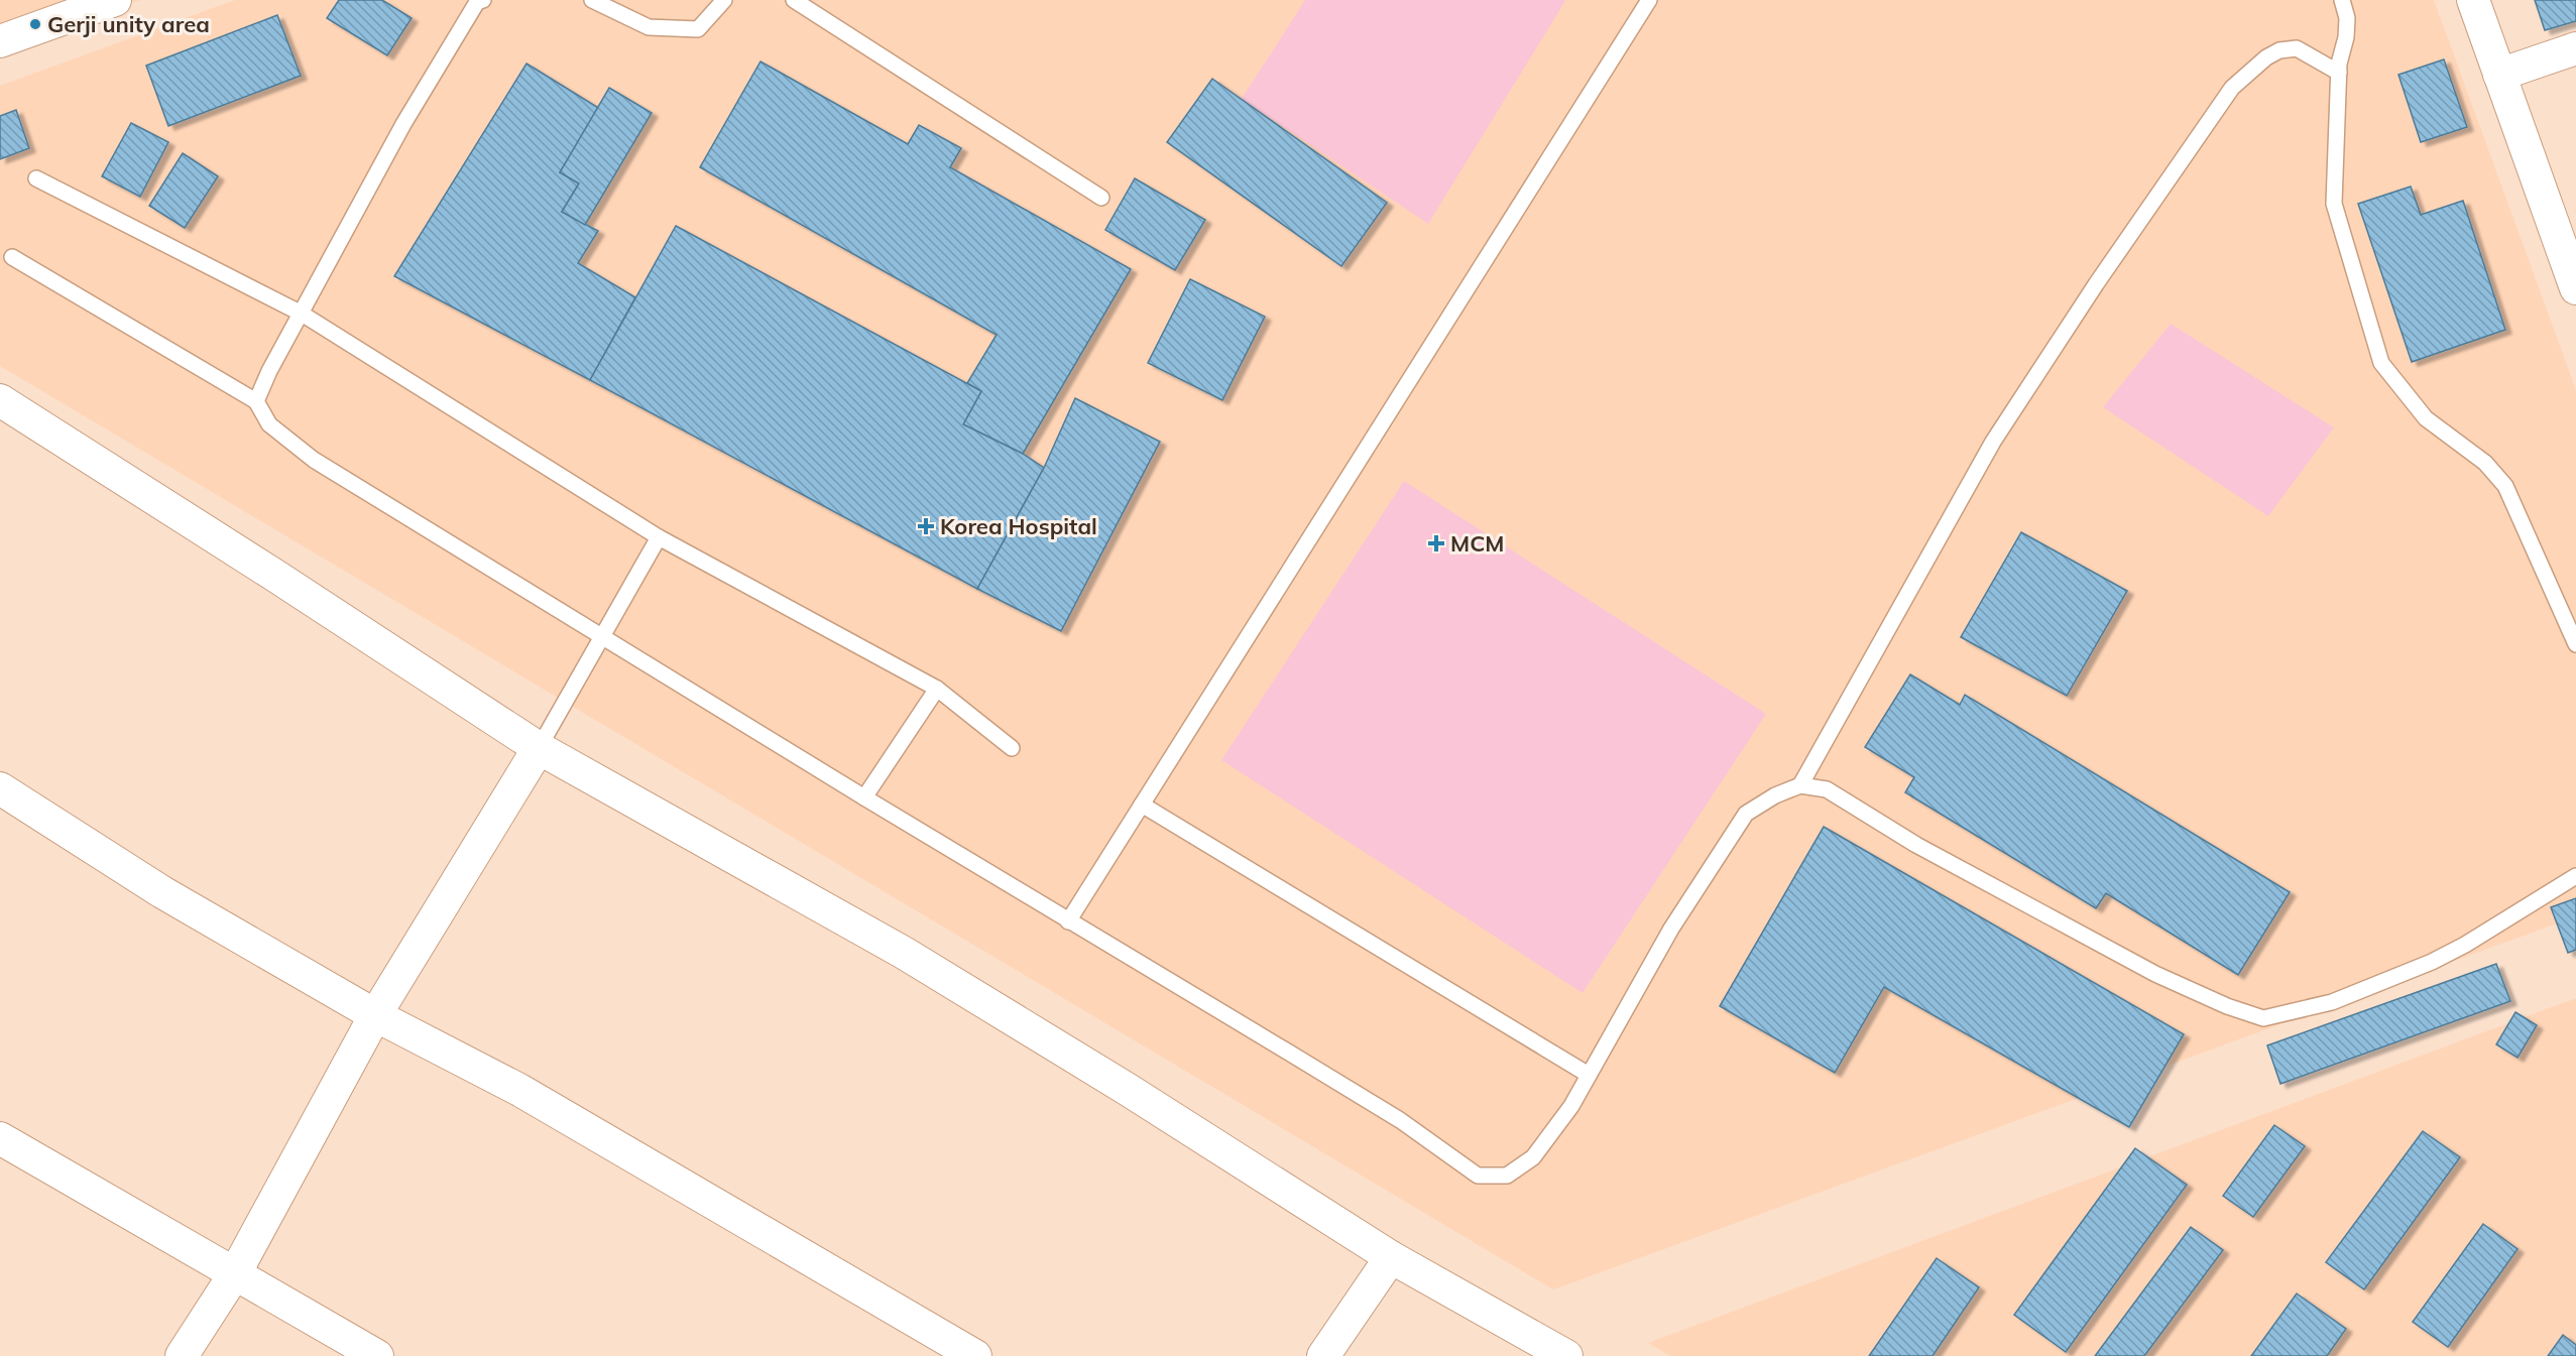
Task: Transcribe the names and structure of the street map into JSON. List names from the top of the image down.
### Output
{
  "places": {
    "other": ["Gerji unity area"],
    "health": ["Korea Hospital", "MCM"]
  }
}
